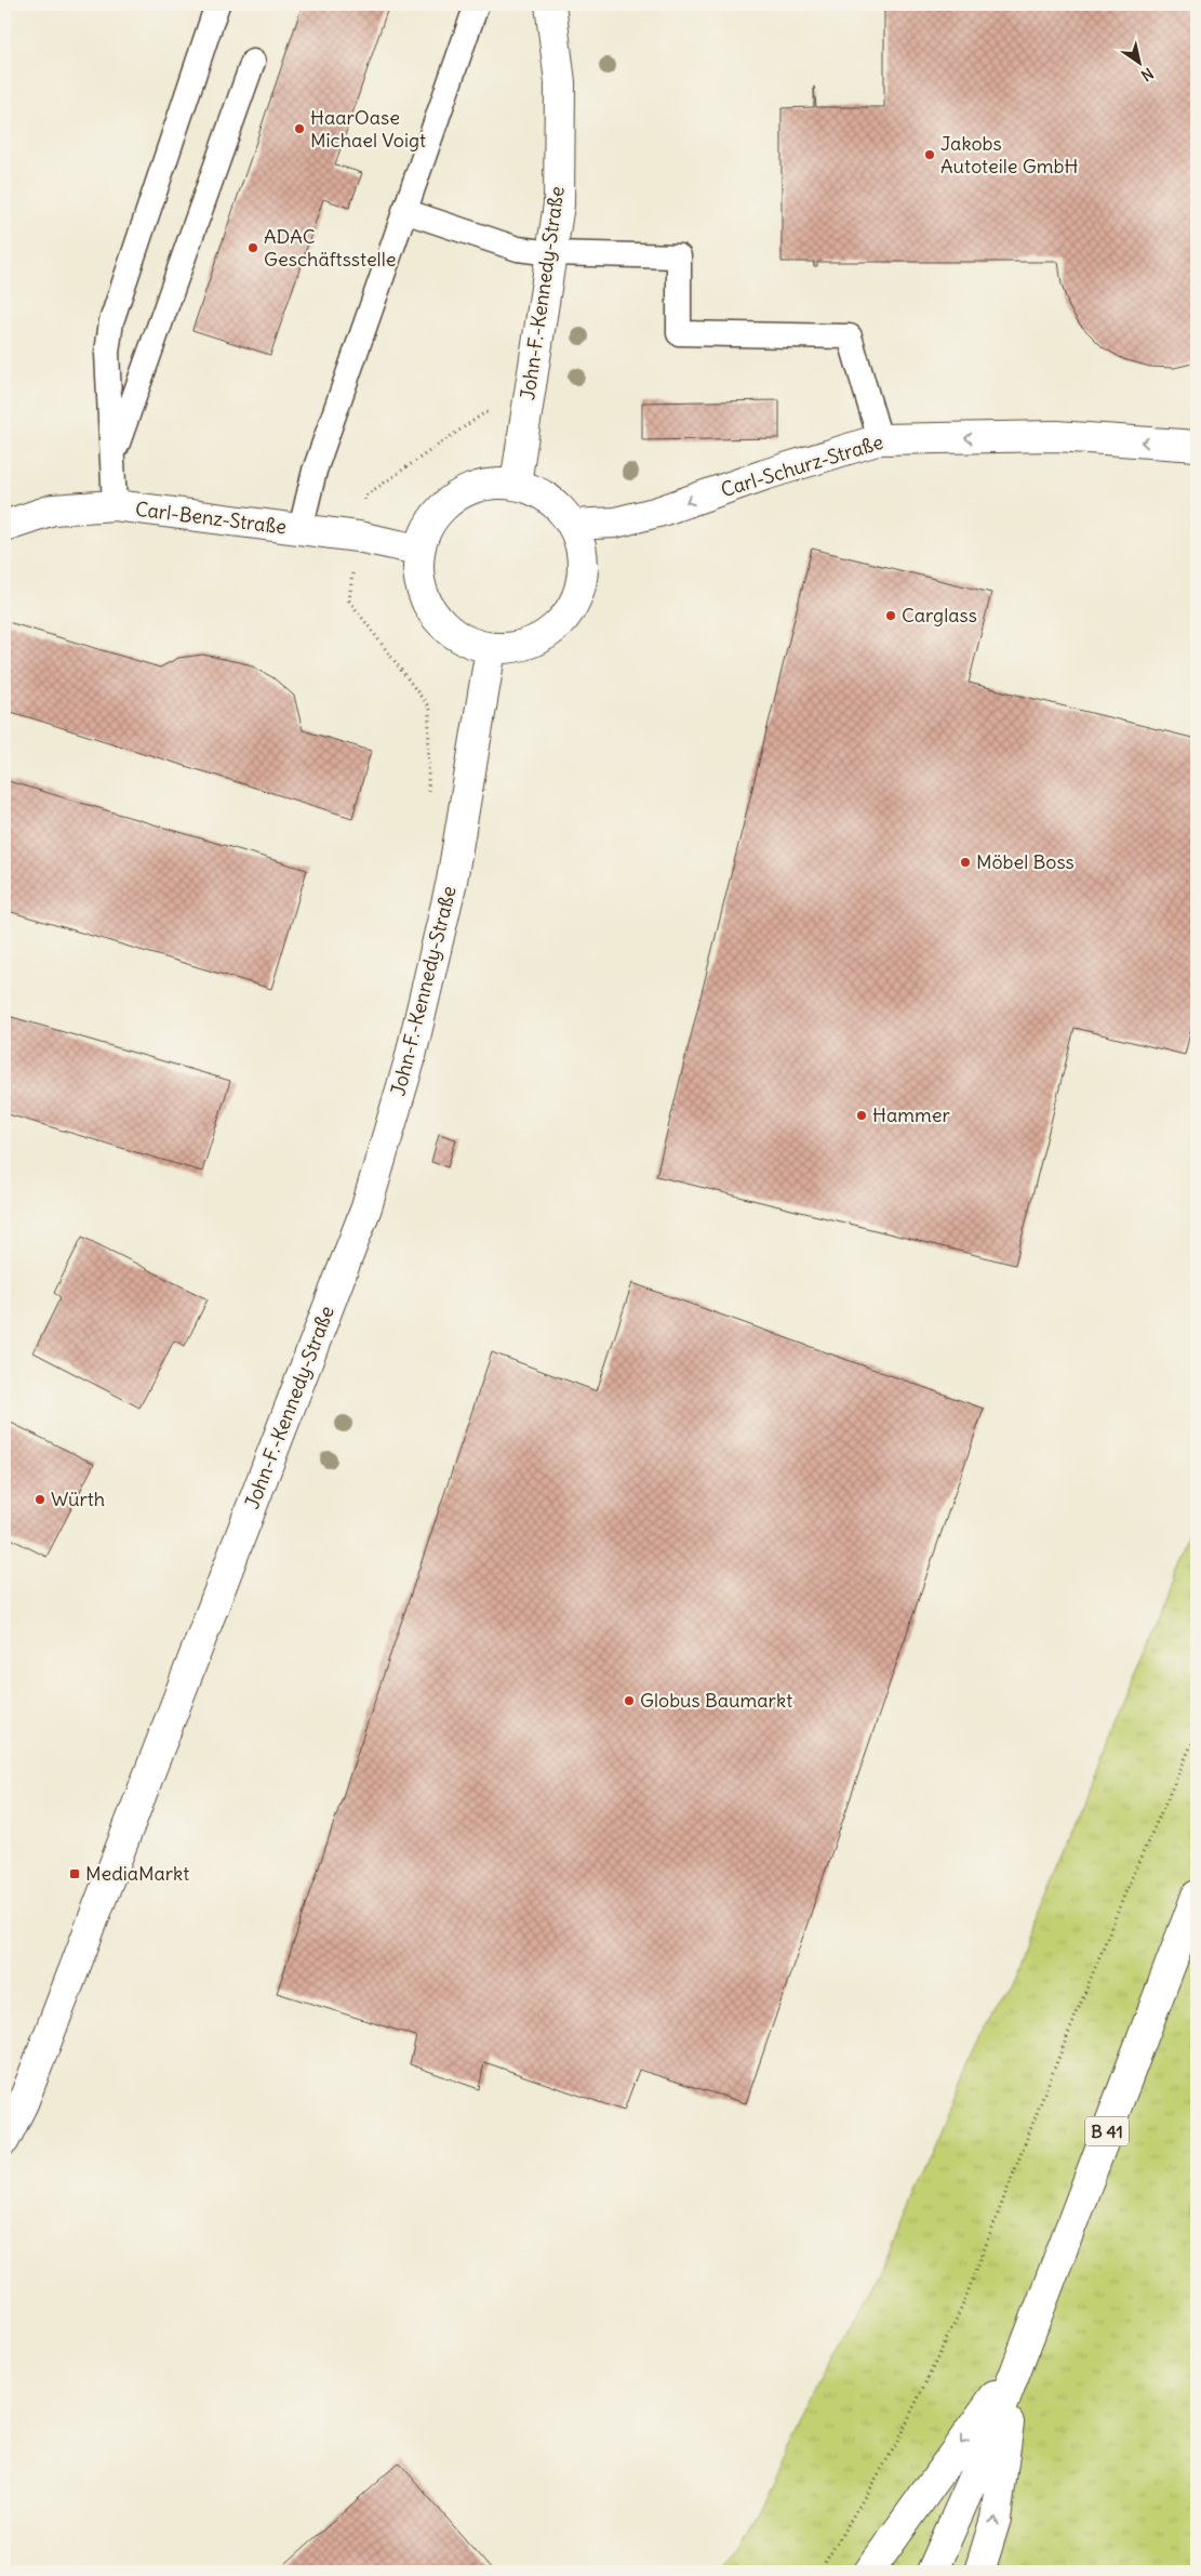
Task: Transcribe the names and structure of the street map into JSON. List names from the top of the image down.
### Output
{
  "streets": {
    "street": [
      "John-F.-Kennedy-Straße",
      "Carl-Schurz-Straße",
      "Carl-Benz-Straße",
      "B 41"
    ]
  },
  "crossings": [
    ["John-F.-Kennedy-Straße", "Carl-Schurz-Straße"],
    ["John-F.-Kennedy-Straße", "Carl-Benz-Straße"],
    ["Carl-Schurz-Straße", "Carl-Benz-Straße"]
  ],
  "one_way": ["Carl-Schurz-Straße"],
  "places": {
    "other": [
      "HaarOase Michael Voigt",
      "Jakobs Autoteile GmbH",
      "ADAC Geschäftsstelle",
      "Carglass",
      "Möbel Boss",
      "Hammer",
      "Würth",
      "Globus Baumarkt"
    ],
    "transit": ["MediaMarkt"]
  },
  "north": "bottom right"
}
